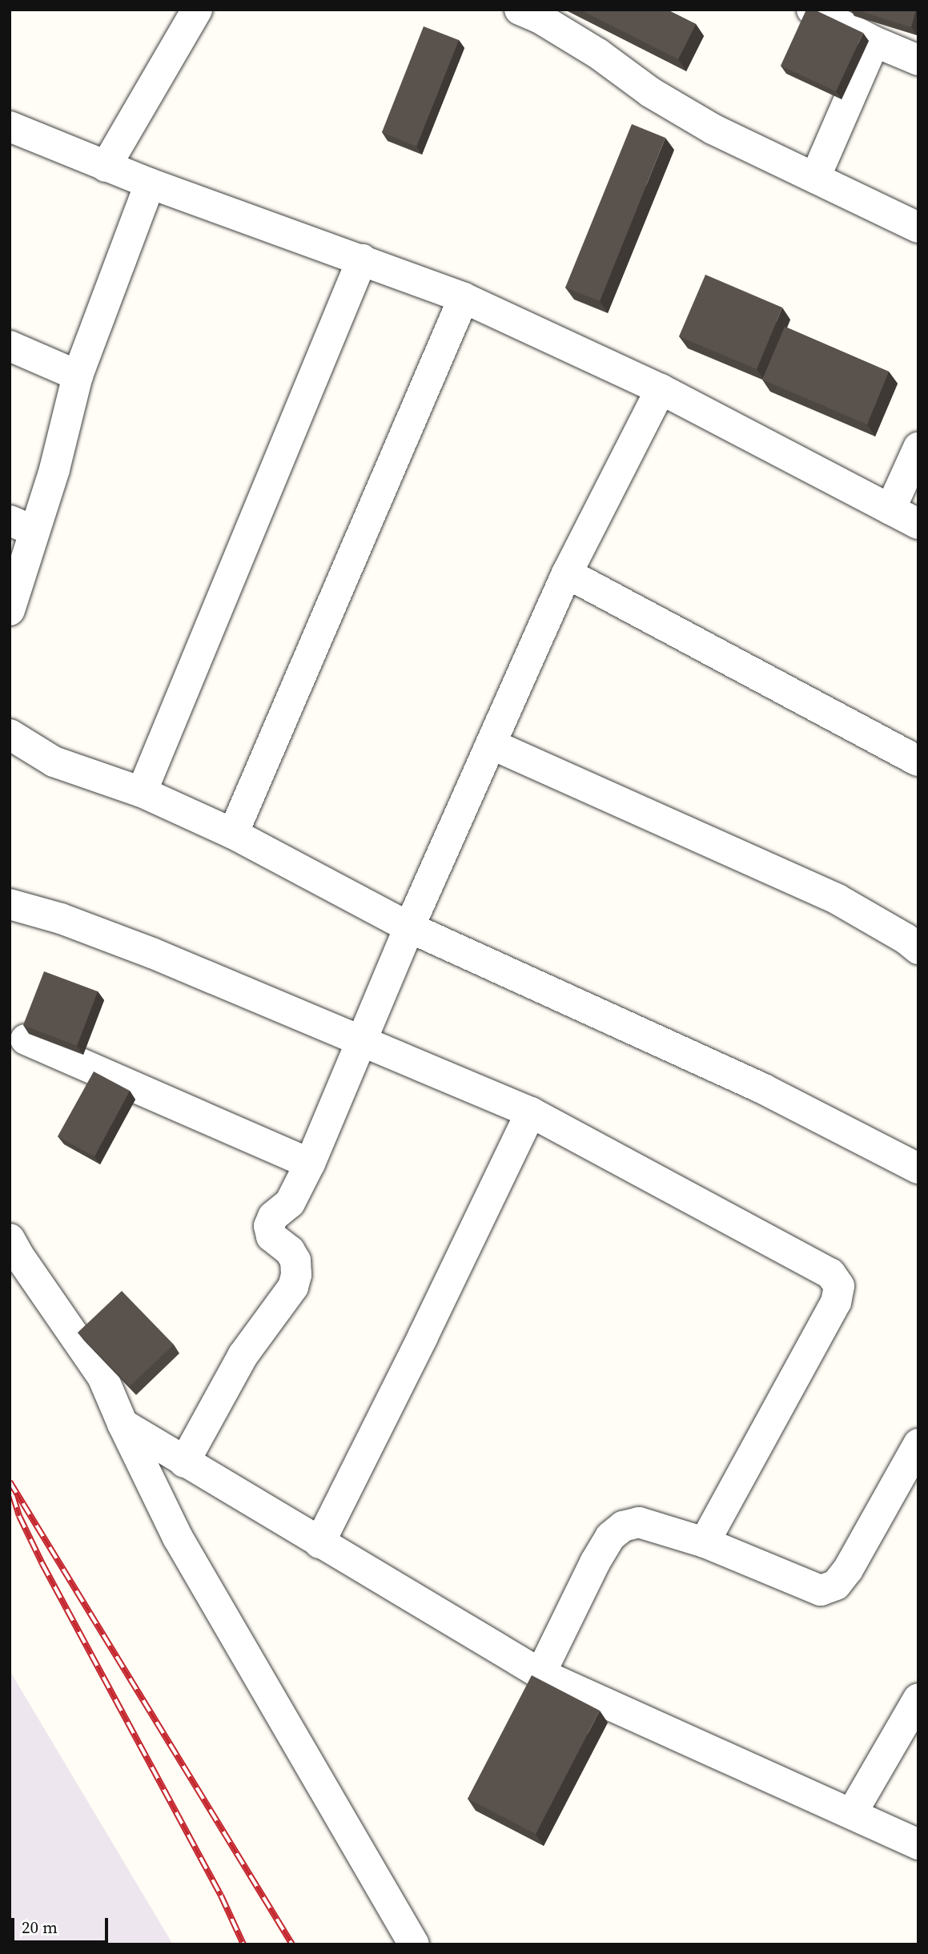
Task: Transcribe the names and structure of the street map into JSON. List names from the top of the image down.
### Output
{
  "scale_bar": "20 m"
}
